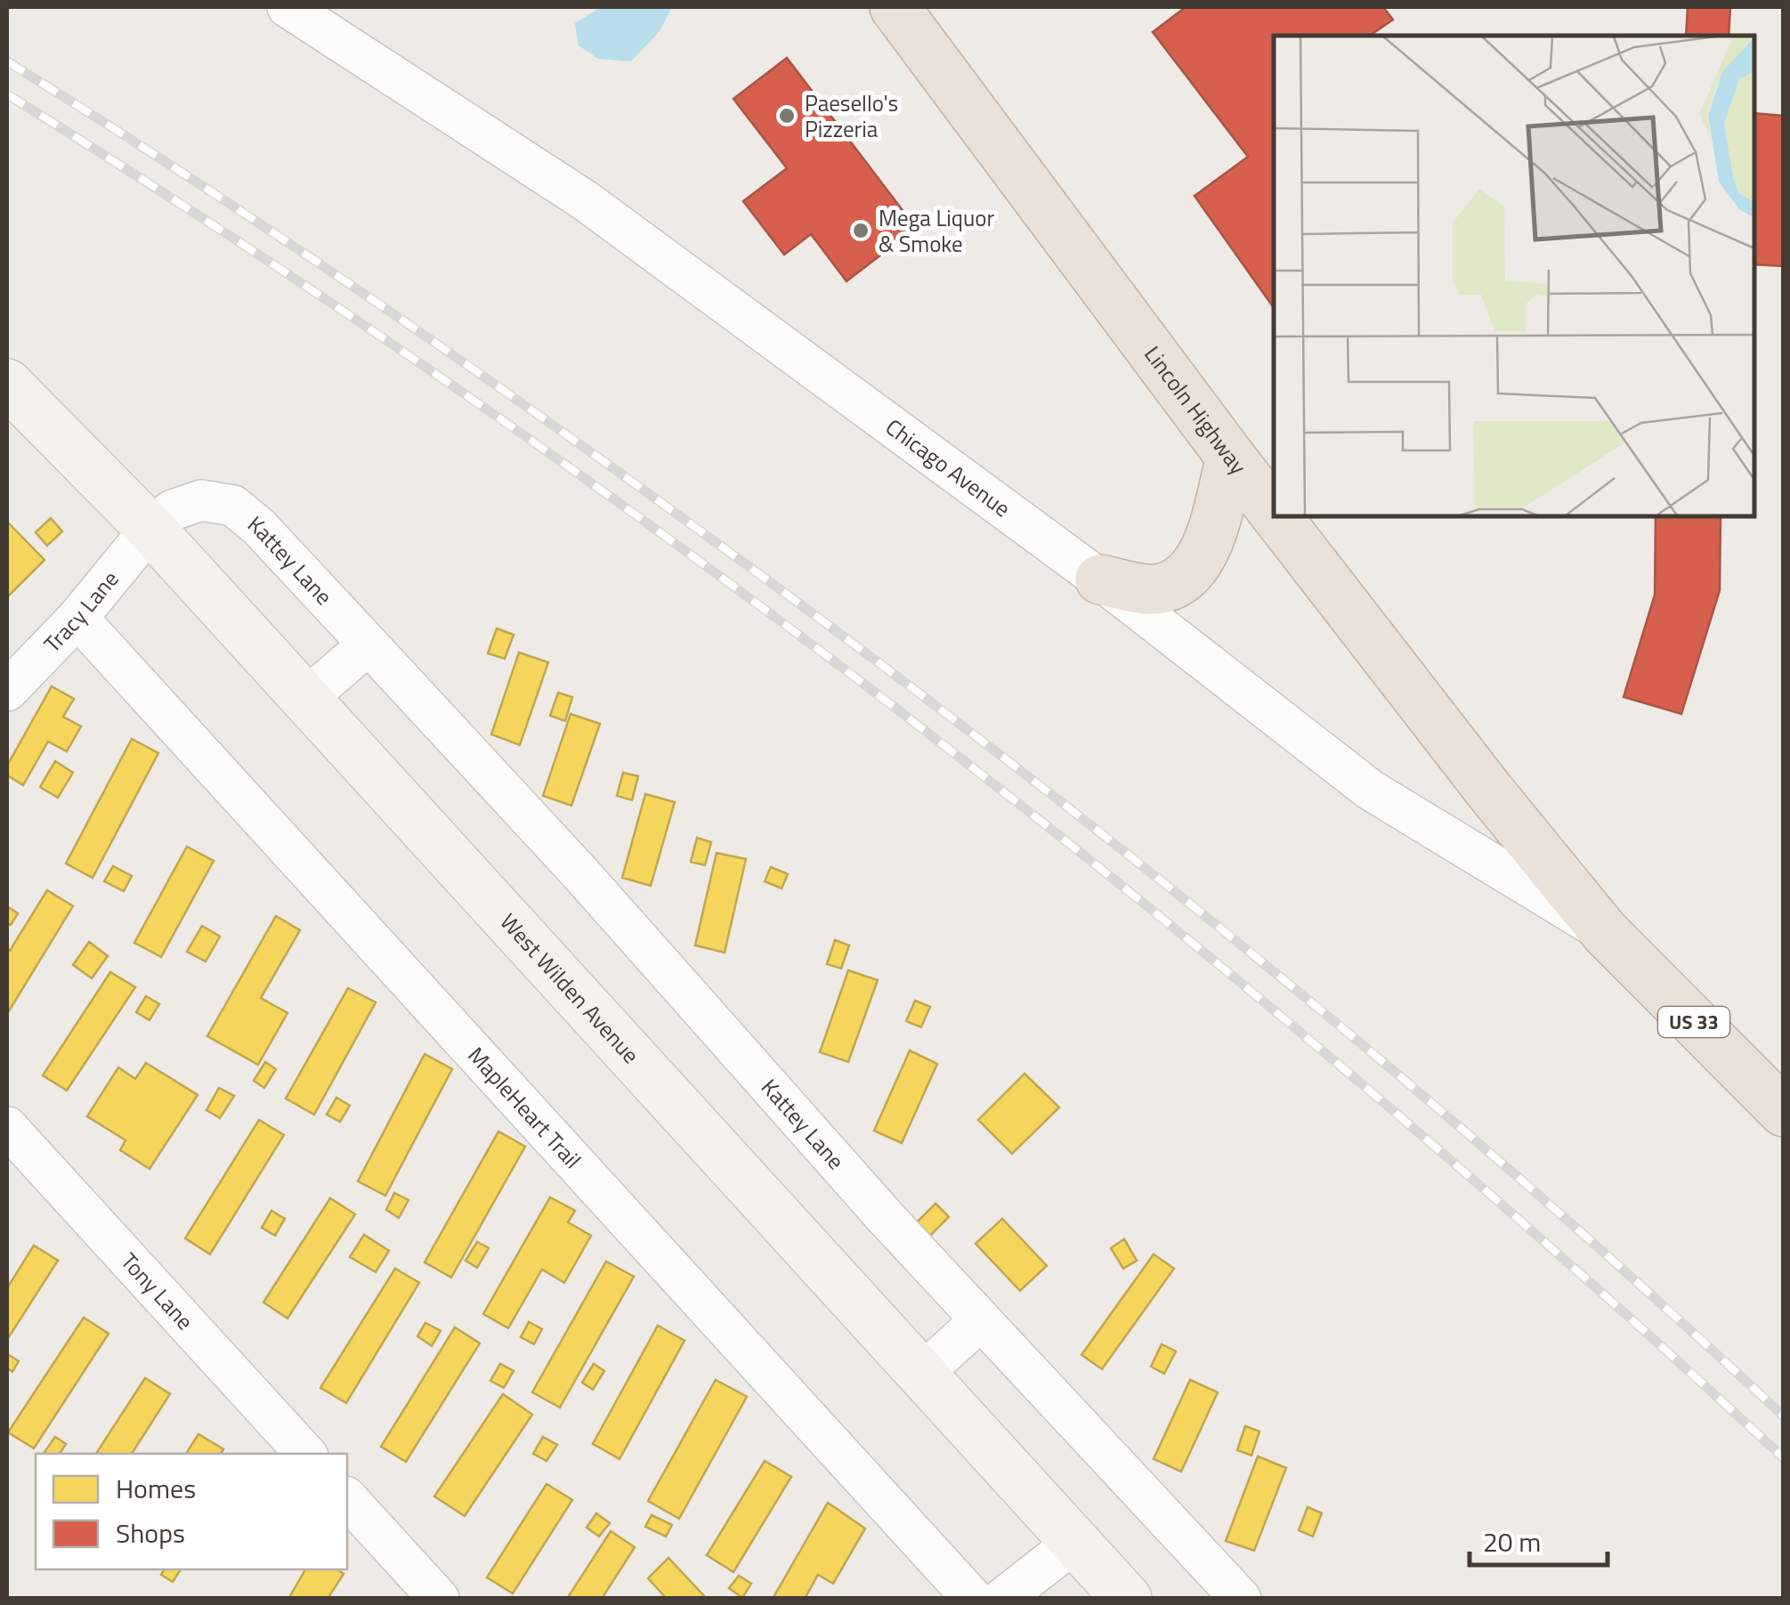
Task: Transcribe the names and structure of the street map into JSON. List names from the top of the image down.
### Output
{
  "streets": {
    "highway": ["Lincoln Highway", "US 33"],
    "street": [
      "Chicago Avenue",
      "Kattey Lane",
      "Tracy Lane",
      "West Wilden Avenue",
      "MapleHeart Trail",
      "Tony Lane"
    ]
  },
  "crossings": [
    ["Lincoln Highway", "Chicago Avenue"],
    ["Lincoln Highway", "US 33"],
    ["Chicago Avenue", "US 33"],
    ["Kattey Lane", "Tracy Lane"],
    ["Kattey Lane", "West Wilden Avenue"],
    ["Tracy Lane", "West Wilden Avenue"],
    ["Tracy Lane", "MapleHeart Trail"]
  ],
  "places": ["Paesello's Pizzeria", "Mega Liquor & Smoke"],
  "legend": ["Homes", "Shops"],
  "scale_bar": "20 m"
}
